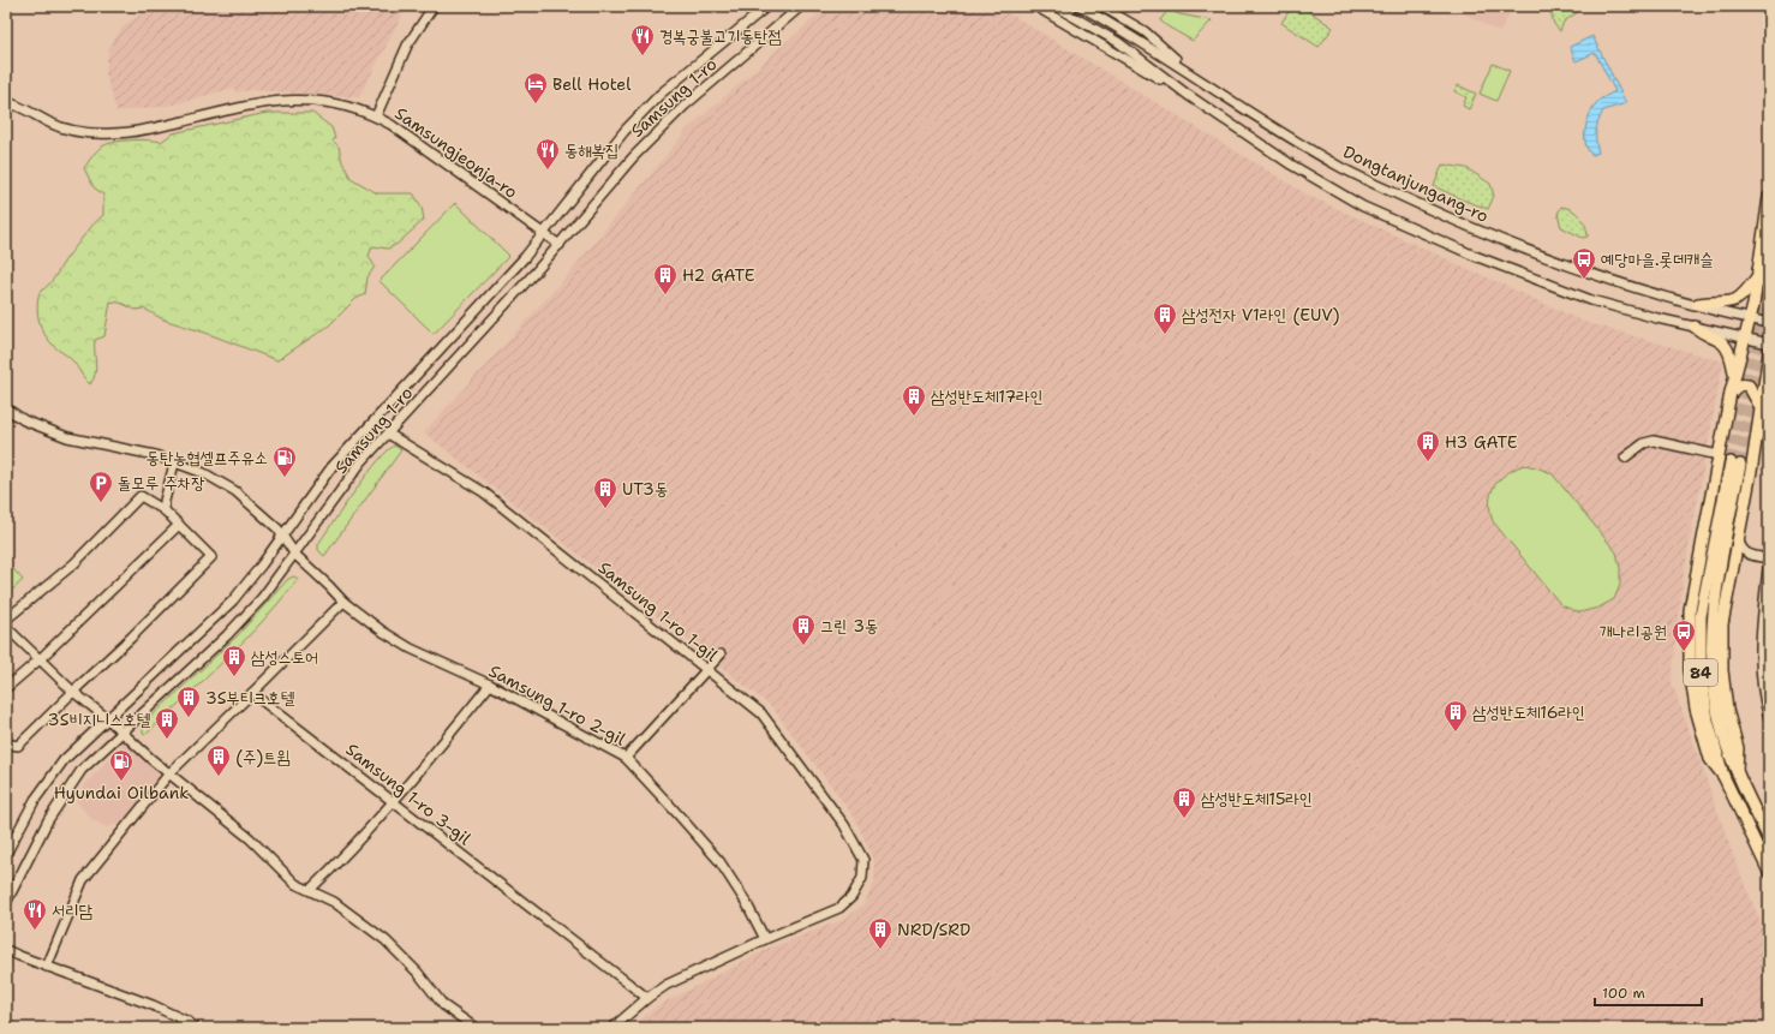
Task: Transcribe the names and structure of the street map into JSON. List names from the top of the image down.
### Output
{
  "streets": {
    "main road": ["84"],
    "street": [
      "Samsung 1-ro",
      "Samsungjeonja-ro",
      "Dongtanjungang-ro",
      "Samsung 1-ro 1-gil",
      "Samsung 1-ro 2-gil",
      "Samsung 1-ro 3-gil"
    ]
  },
  "crossings": [
    ["Samsung 1-ro", "Samsungjeonja-ro"],
    ["Samsung 1-ro", "Samsung 1-ro 1-gil"],
    ["Samsung 1-ro", "Samsung 1-ro 2-gil"],
    ["Samsung 1-ro 1-gil", "Samsung 1-ro 2-gil"]
  ],
  "places": {
    "restaurant": ["경복궁불고기동탄점", "동해복집", "서리담"],
    "hotel": ["Bell Hotel"],
    "bus stop": ["예당마을.롯데캐슬", "개나리공원"],
    "building": [
      "H2 GATE",
      "삼성전자 V1라인 (EUV)",
      "삼성반도체17라인",
      "H3 GATE",
      "UT3동",
      "그린 3동",
      "삼성스토어",
      "3S부티크호텔",
      "삼성반도체16라인",
      "3S비지니스호텔",
      "(주)트윔",
      "삼성반도체15라인",
      "NRD/SRD"
    ],
    "fuel station": ["동탄농협셀프주유소", "Hyundai Oilbank"],
    "parking": ["돌모루 주차장"]
  },
  "scale_bar": "100 m"
}
